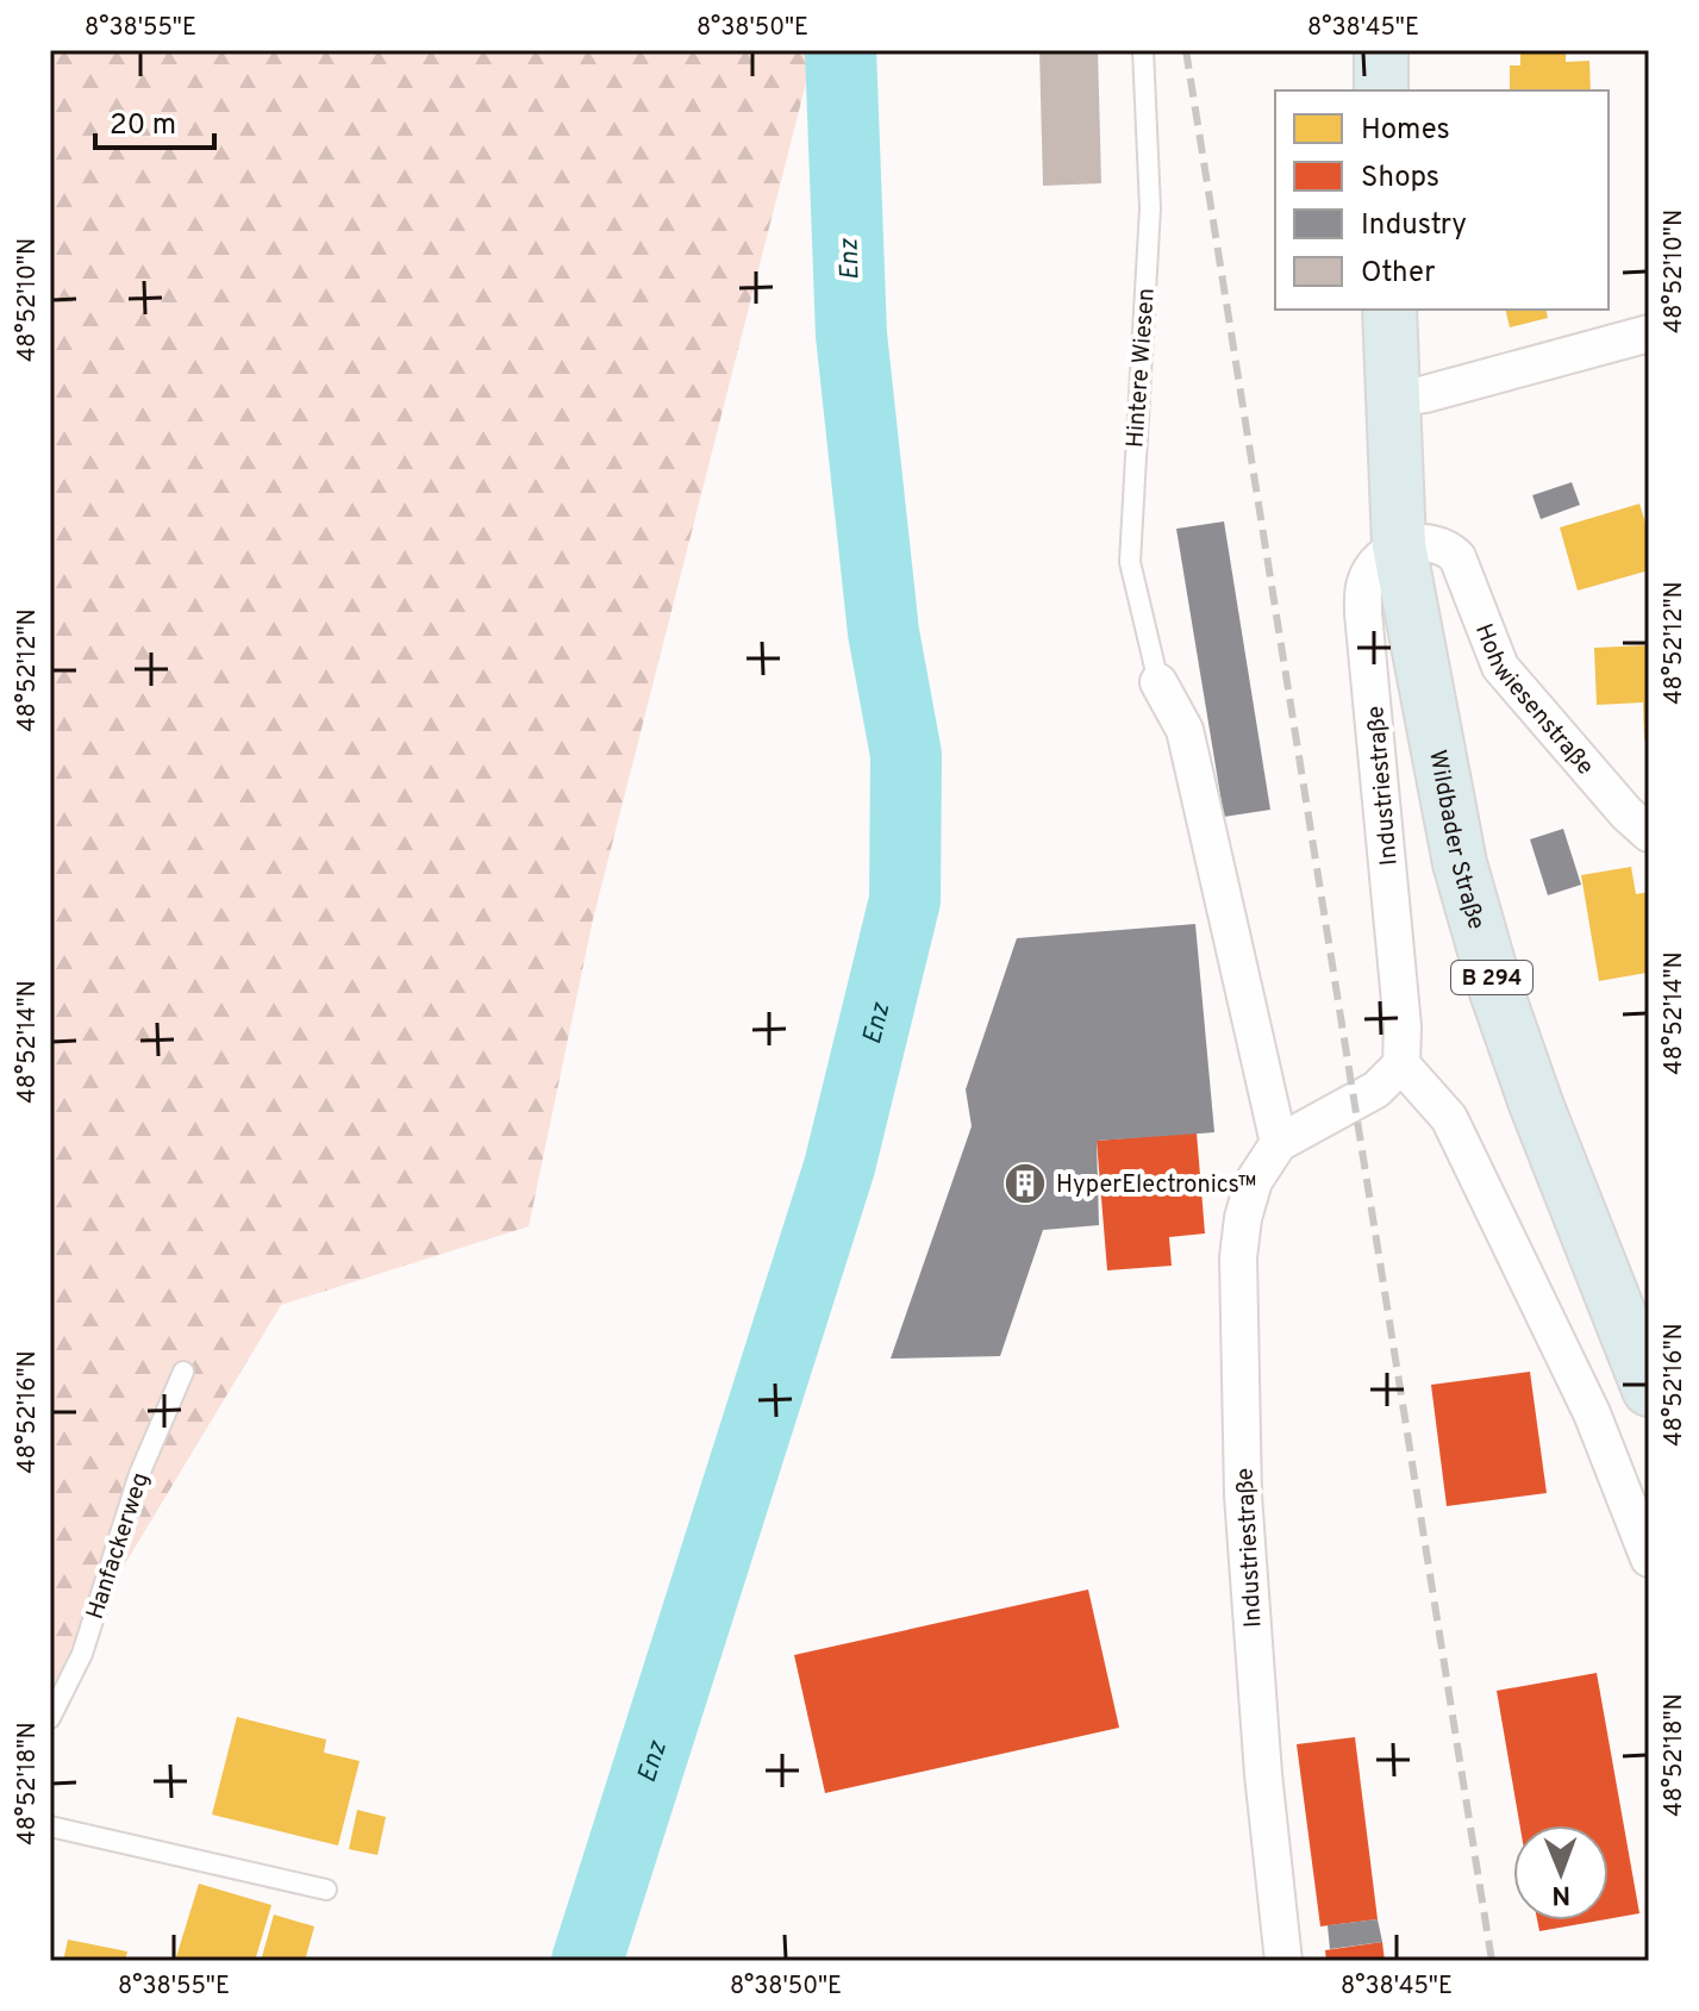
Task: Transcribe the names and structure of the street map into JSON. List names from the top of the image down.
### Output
{
  "streets": {
    "main road": ["Wildbader Straße", "B 294"],
    "street": ["Hohwiesenstraße", "Industriestraße"],
    "lane": ["Hintere Wiesen", "Hanfackerweg"]
  },
  "crossings": [
    ["Hohwiesenstraße", "Industriestraße"],
    ["Hohwiesenstraße", "Wildbader Straße"],
    ["Industriestraße", "Wildbader Straße"]
  ],
  "water": ["Enz"],
  "places": {
    "building": ["HyperElectronics™"]
  },
  "legend": [
    "Homes",
    "Shops",
    "Industry",
    "Other"
  ],
  "scale_bar": "20 m",
  "north": "bottom",
  "coordinates": [
    "8°38'55\"E",
    "8°38'50\"E",
    "8°38'45\"E",
    "48°52'10\"N",
    "48°52'12\"N",
    "48°52'14\"N",
    "48°52'16\"N",
    "48°52'18\"N"
  ]
}
